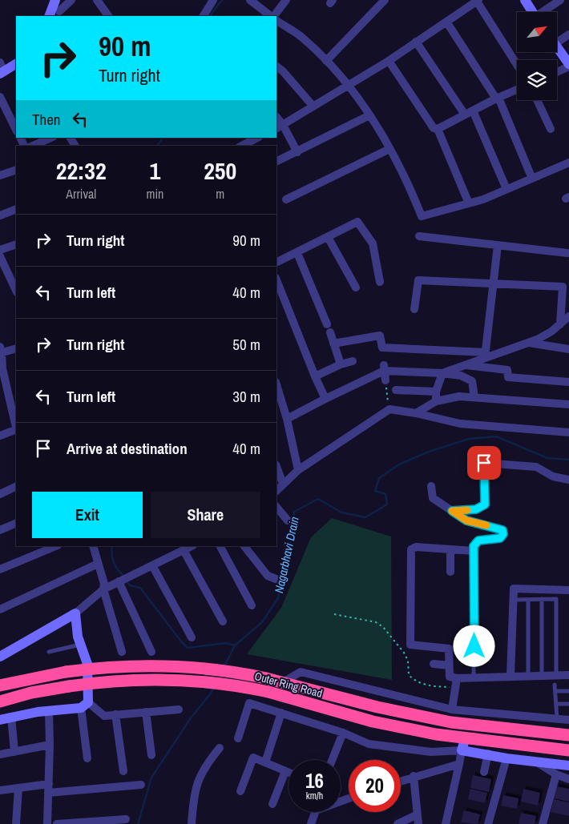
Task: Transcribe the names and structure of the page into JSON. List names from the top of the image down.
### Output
{
  "streets": {
    "highway": ["Outer Ring Road"]
  },
  "water": ["Nagarbhavi Drain"],
  "north": "top right",
  "page": {
    "turn": ["90 m", "Turn right"],
    "then": "Then",
    "eta": [
      "22:32",
      "Arrival",
      "1",
      "min",
      "250",
      "m"
    ],
    "list": [
      {
        "name": "Turn right",
        "value": "90 m"
      },
      {
        "name": "Turn left",
        "value": "40 m"
      },
      {
        "name": "Turn right",
        "value": "50 m"
      },
      {
        "name": "Turn left",
        "value": "30 m"
      },
      {
        "name": "Arrive at destination",
        "value": "40 m"
      }
    ],
    "buttons": ["Exit", "Share"],
    "speed": "16 km/h",
    "limit": "20"
  }
}
